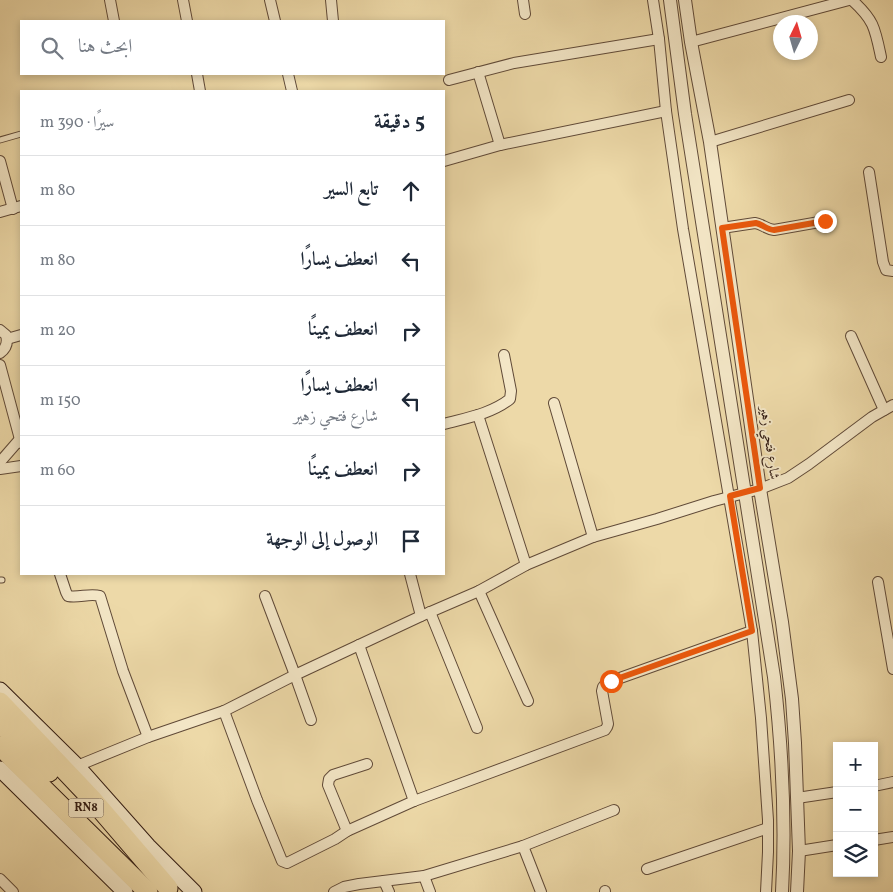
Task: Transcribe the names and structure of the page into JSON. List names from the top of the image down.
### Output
{
  "streets": {
    "highway": ["RN8"],
    "street": ["شارع فتحي زهير"]
  },
  "north": "top",
  "page": {
    "search": "ابحث هنا",
    "heading": ["5 دقيقة", "سيرًا · 390 m"],
    "list": [
      ["تابع السير", "80 m"],
      ["انعطف يسارًا", "80 m"],
      ["انعطف يمينًا", "20 m"],
      ["انعطف يسارًا", "شارع فتحي زهير", "150 m"],
      ["انعطف يمينًا", "60 m"],
      "الوصول إلى الوجهة"
    ],
    "map_buttons": ["+", "−"]
  }
}
